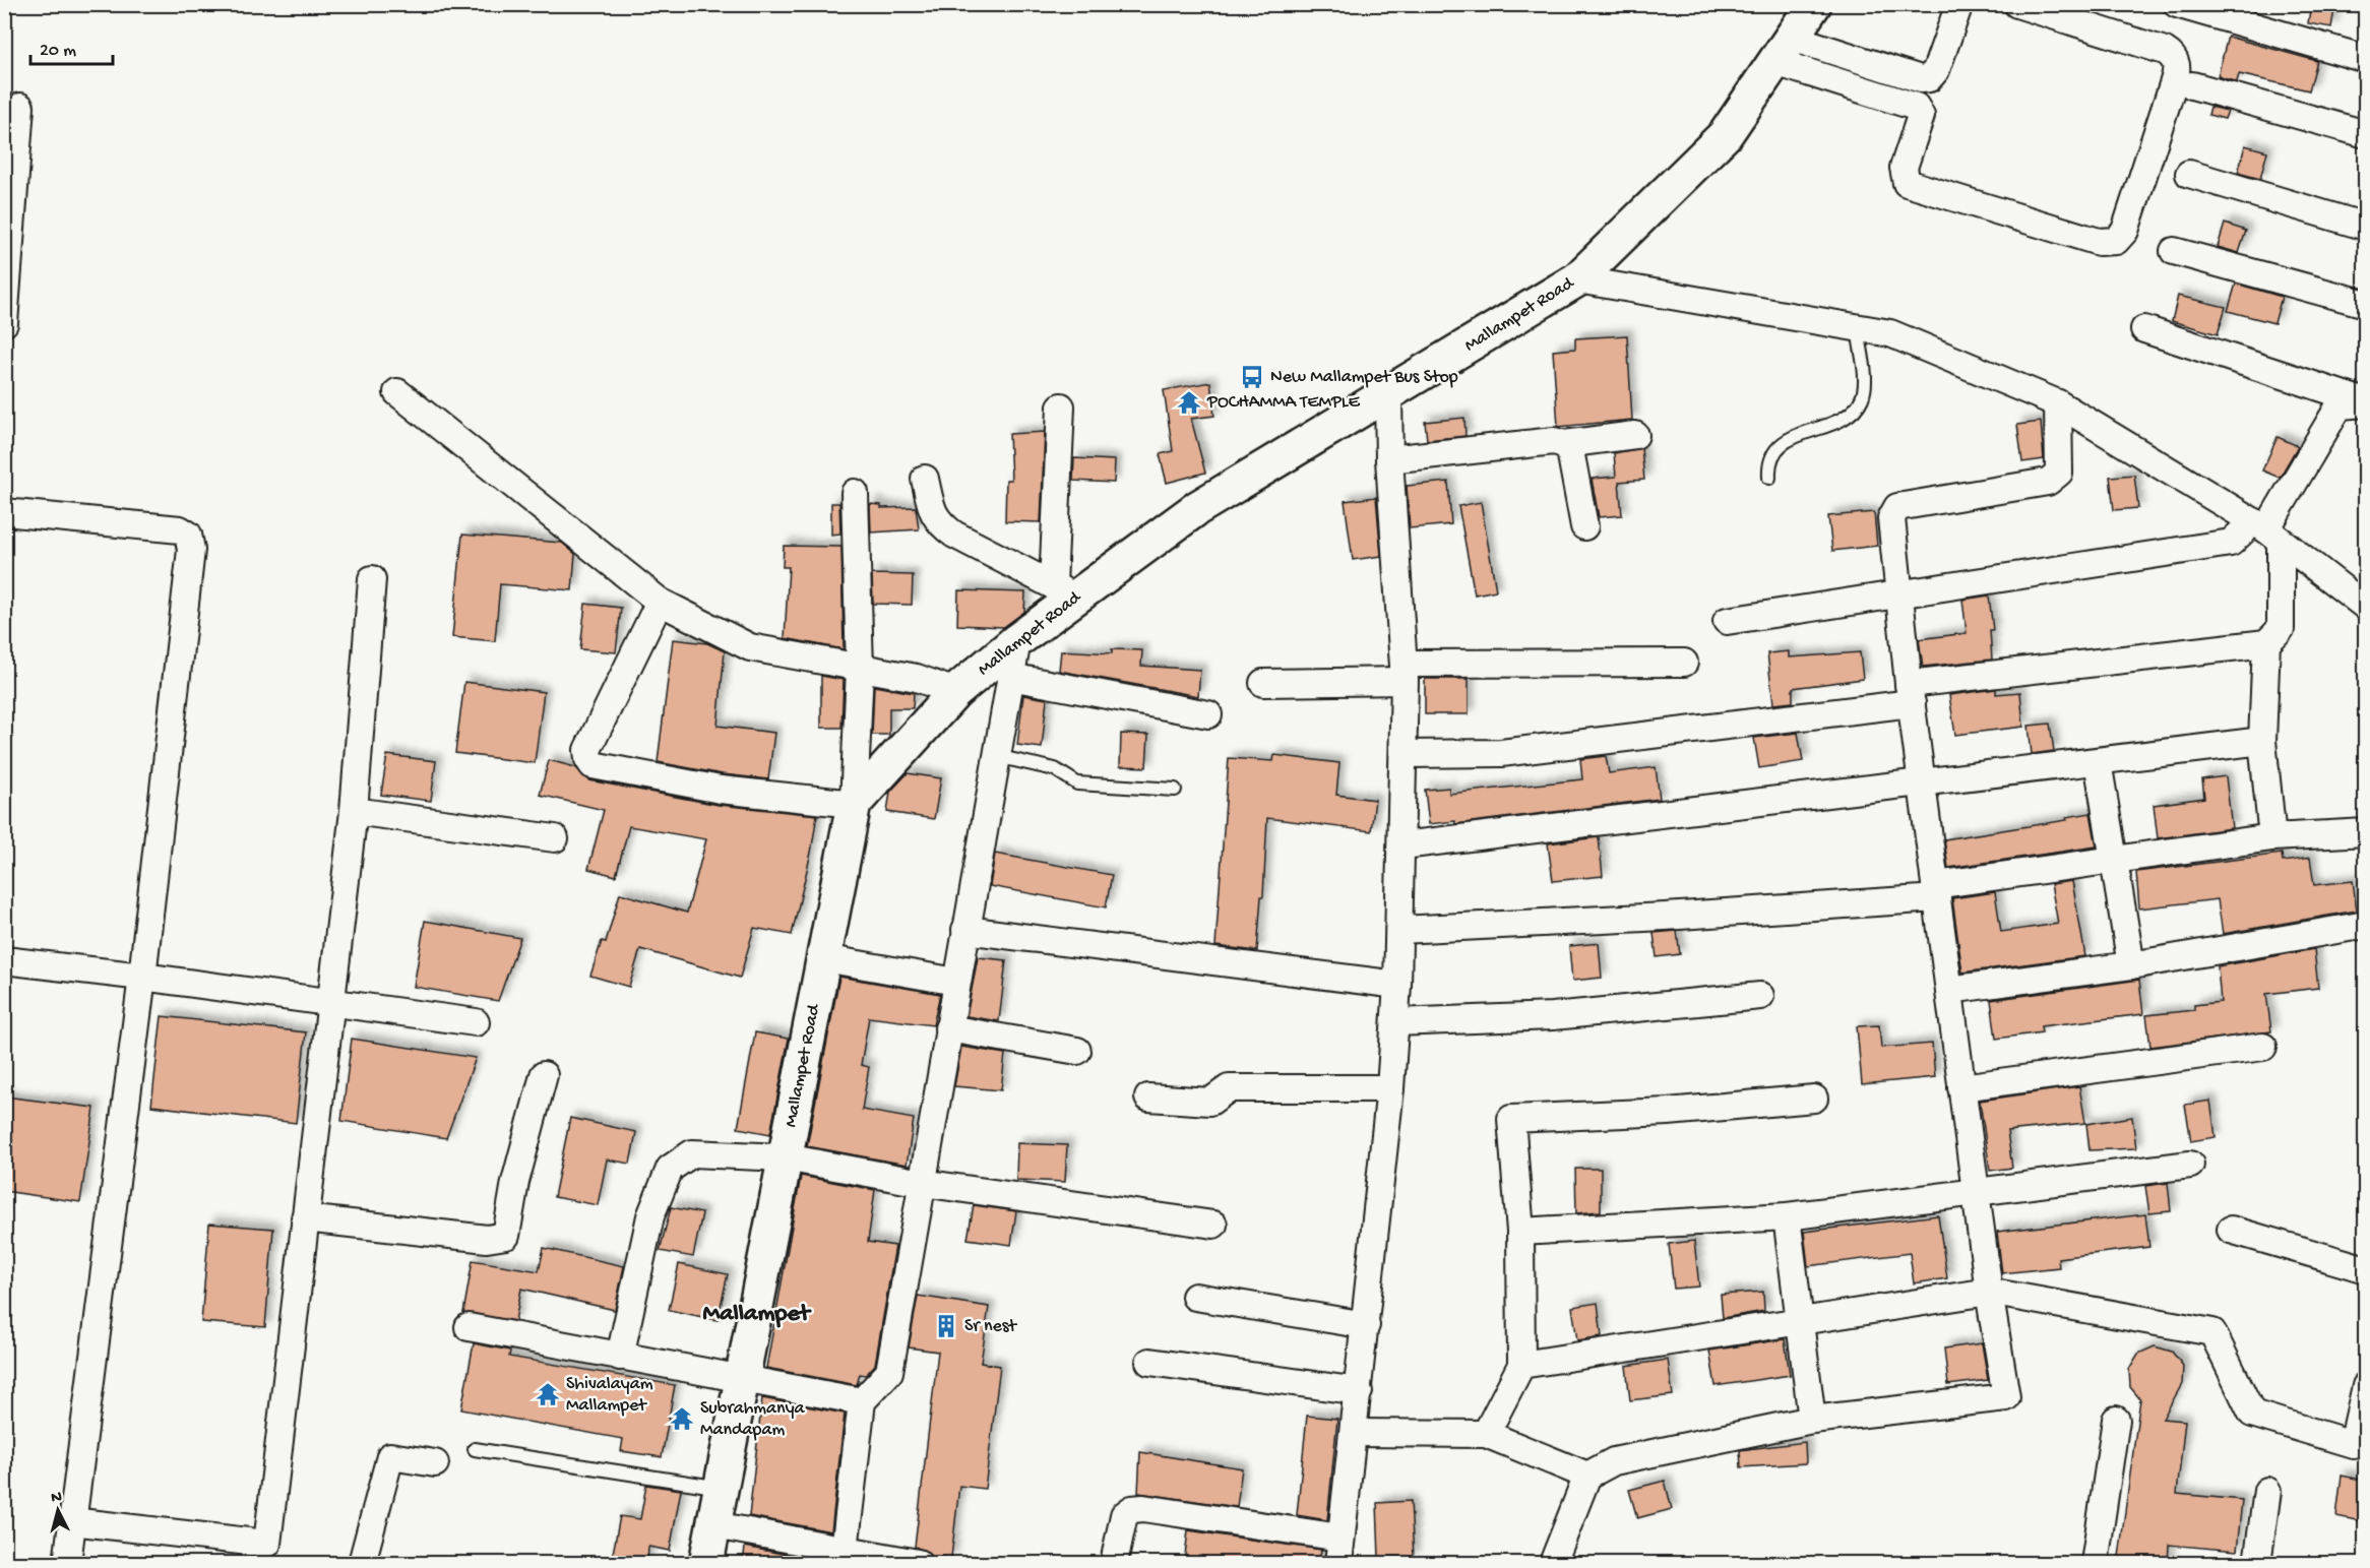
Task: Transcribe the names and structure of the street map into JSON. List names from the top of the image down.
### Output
{
  "streets": {
    "main road": ["Mallampet Road"]
  },
  "districts": ["Mallampet"],
  "places": {
    "bus stop": ["New Mallampet Bus Stop"],
    "temple": ["POCHAMMA TEMPLE", "Shivalayam Mallampet", "Subrahmanya Mandapam"],
    "building": ["Sr nest"]
  },
  "scale_bar": "20 m",
  "north": "top"
}
